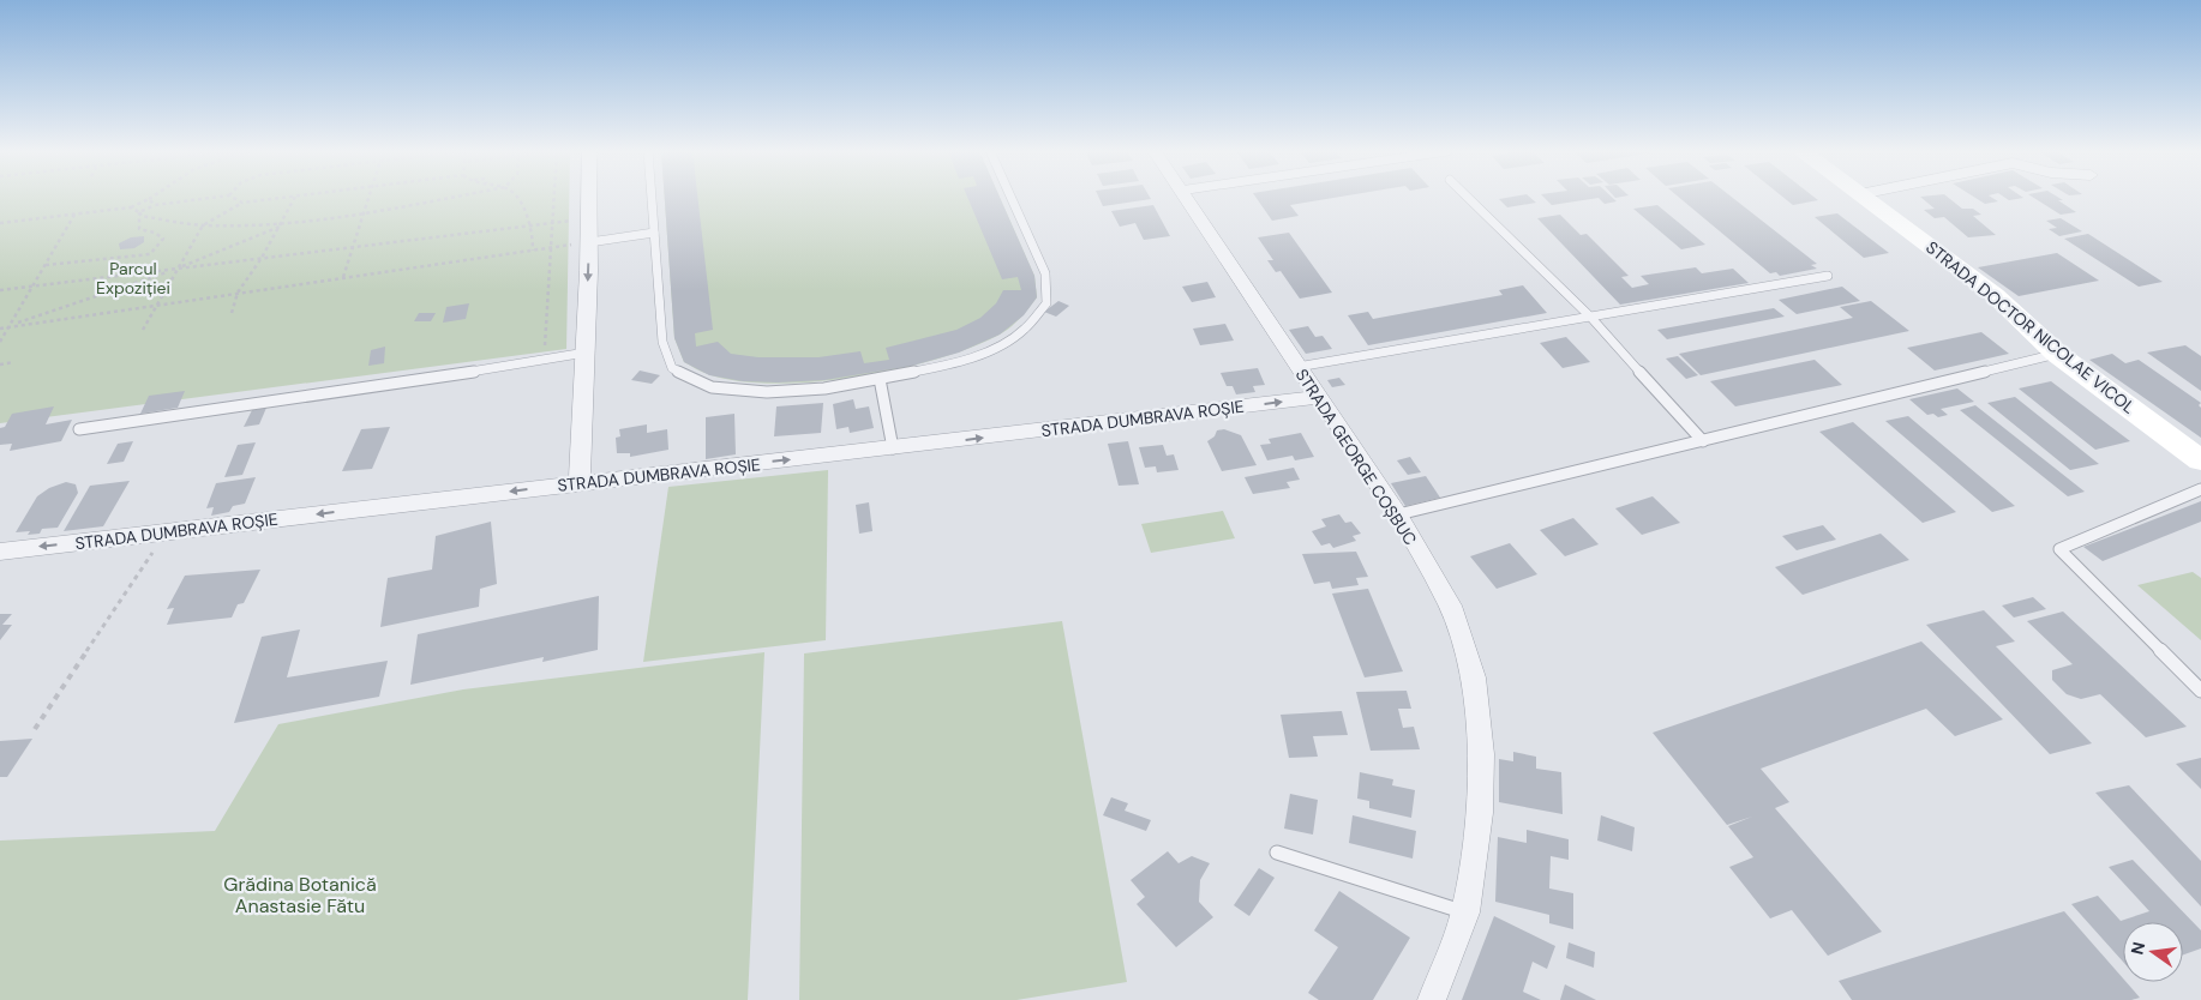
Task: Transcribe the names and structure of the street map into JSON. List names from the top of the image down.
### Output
{
  "streets": {
    "street": ["STRADA DOCTOR NICOLAE VICOL", "STRADA DUMBRAVA ROȘIE", "STRADA GEORGE COȘBUC"]
  },
  "crossings": [
    ["STRADA DUMBRAVA ROȘIE", "STRADA GEORGE COȘBUC"]
  ],
  "parks": ["Parcul Expoziției", "Grădina Botanică Anastasie Fătu"],
  "north": "left"
}
